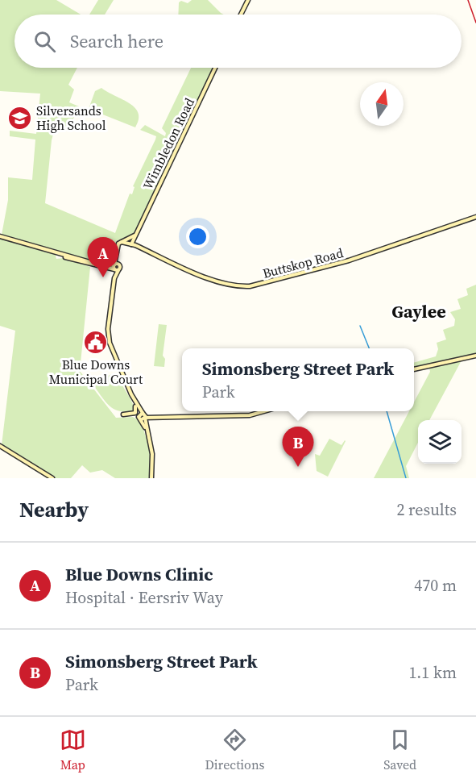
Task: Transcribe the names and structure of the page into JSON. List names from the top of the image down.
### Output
{
  "streets": {
    "main road": ["Wimbledon Road", "Buttskop Road"]
  },
  "crossings": [
    ["Wimbledon Road", "Buttskop Road"]
  ],
  "districts": ["Gaylee"],
  "places": {
    "school or university": ["Silversands High School"],
    "public building": ["Blue Downs Municipal Court"]
  },
  "north": "top",
  "page": {
    "search": "Search here",
    "pins": ["A", "B"],
    "popup": ["Simonsberg Street Park", "Park"],
    "heading": ["Nearby", "2 results"],
    "list": [
      {
        "mark": "A",
        "name": "Blue Downs Clinic",
        "note": "Hospital · Eersriv Way",
        "value": "470 m"
      },
      {
        "mark": "B",
        "name": "Simonsberg Street Park",
        "note": "Park",
        "value": "1.1 km"
      }
    ],
    "nav": ["Map", "Directions", "Saved"]
  }
}
